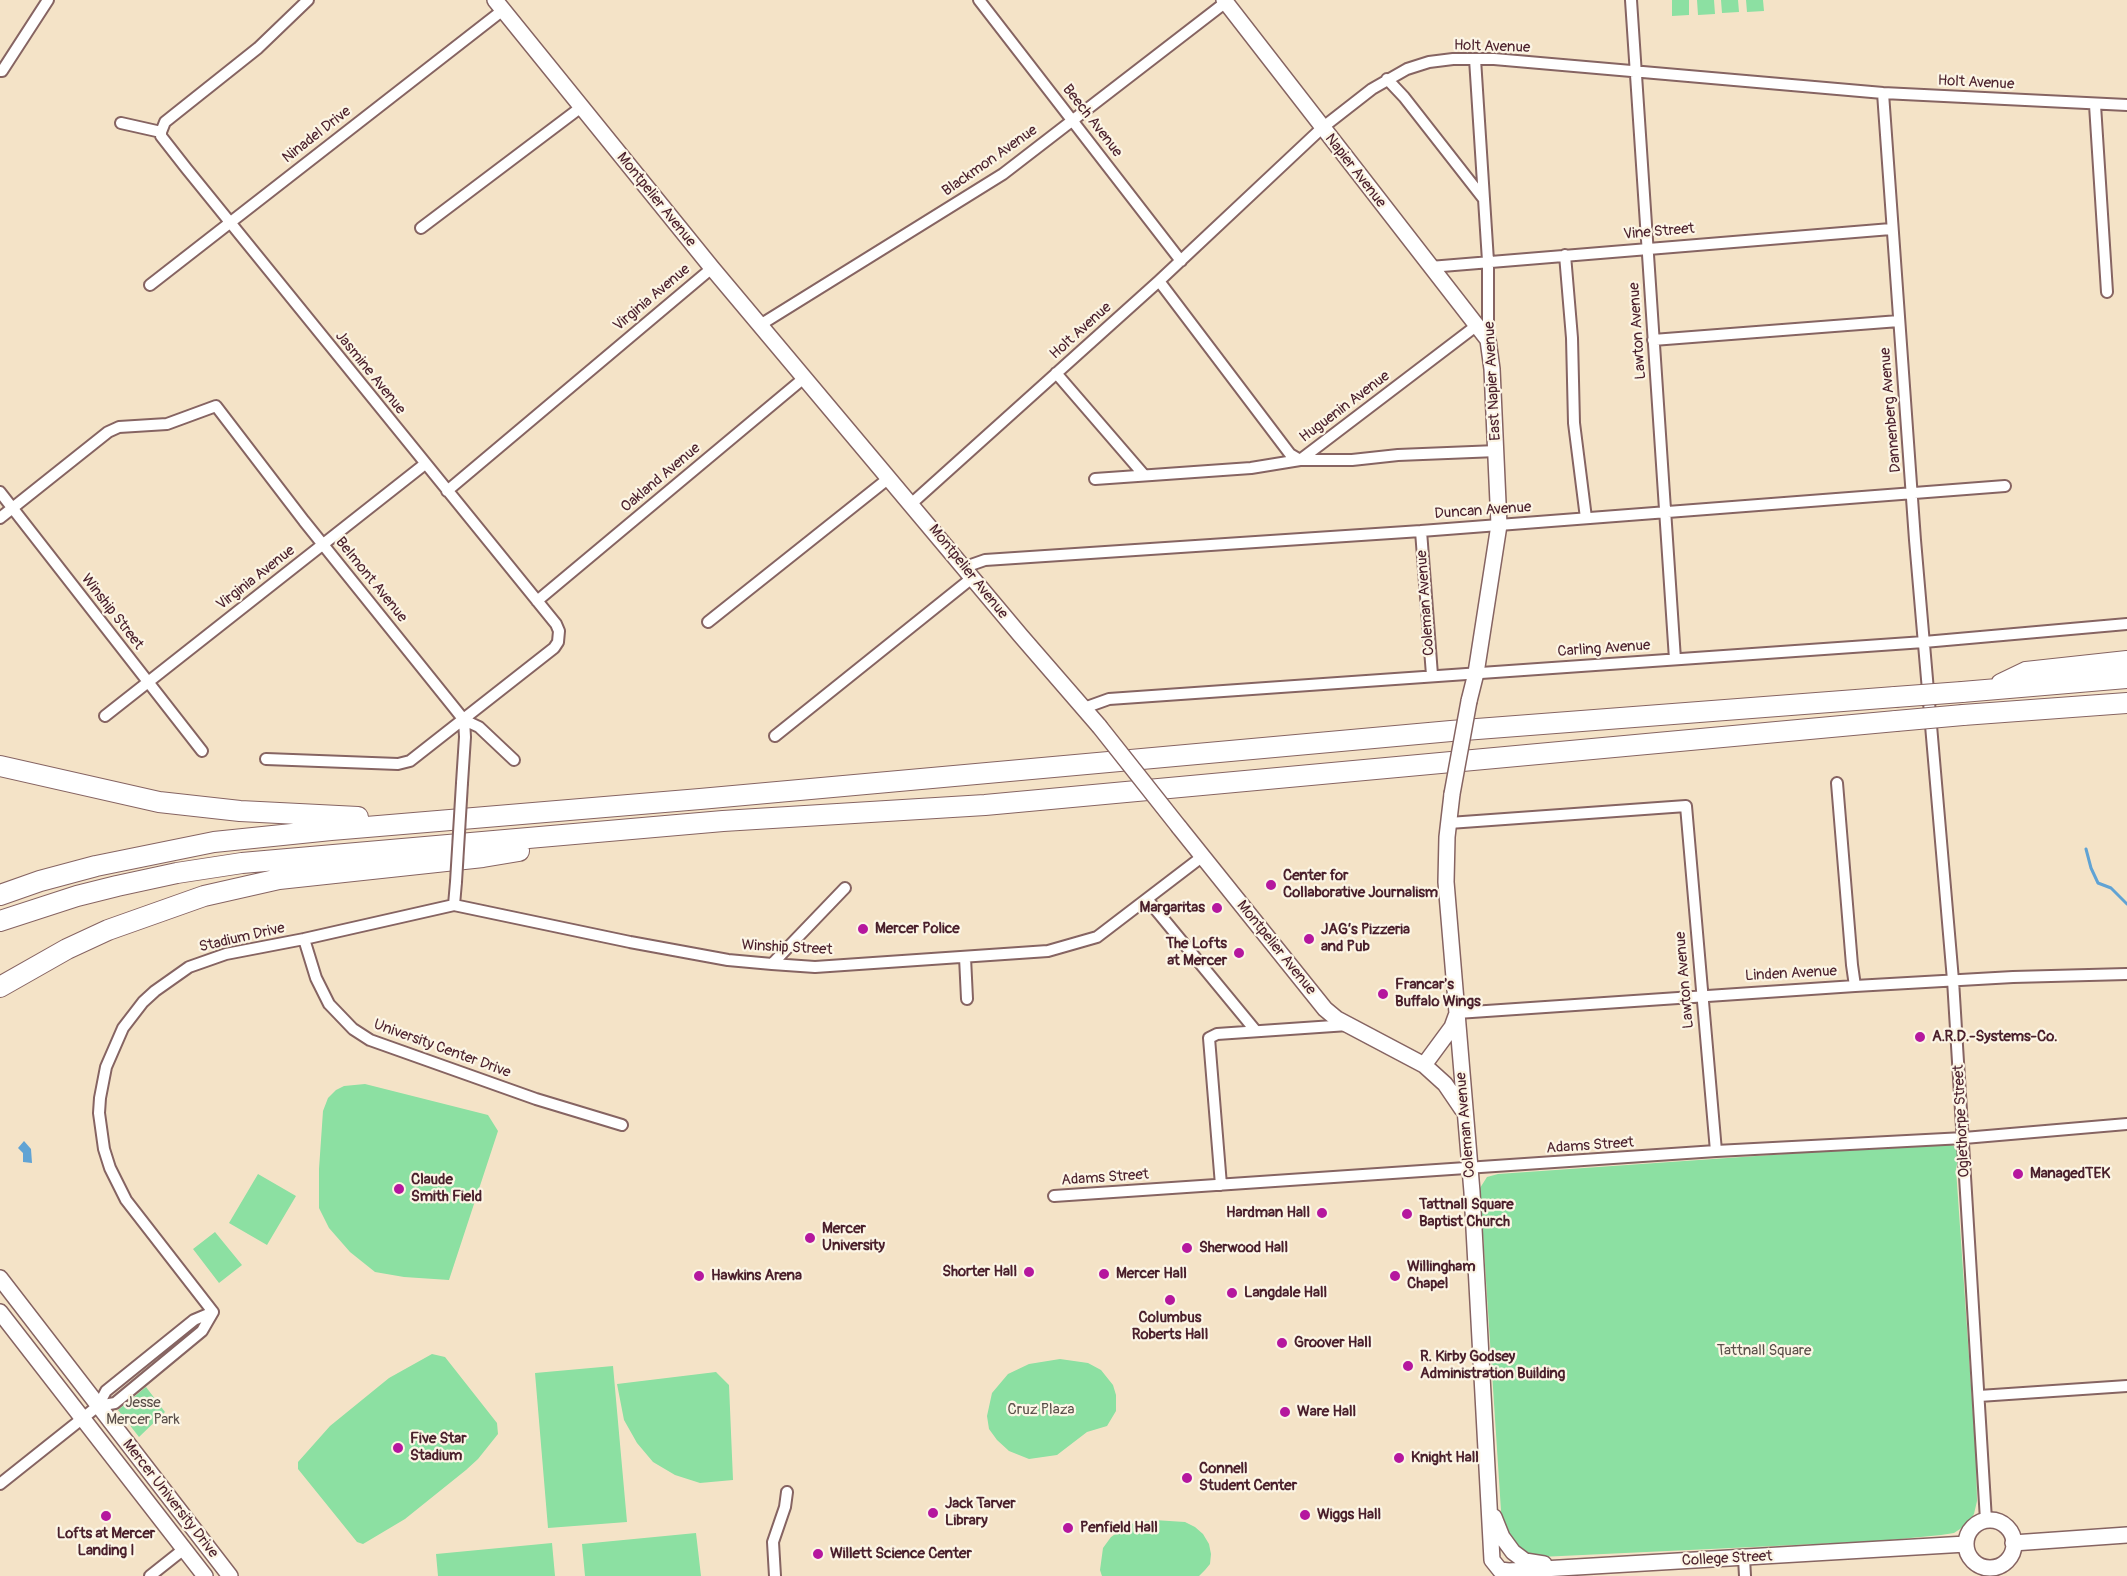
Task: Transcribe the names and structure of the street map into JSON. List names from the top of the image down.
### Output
{
  "streets": {
    "street": [
      "Holt Avenue",
      "Beech Avenue",
      "Ninadel Drive",
      "Blackmon Avenue",
      "Napier Avenue",
      "Montpelier Avenue",
      "Vine Street",
      "Virginia Avenue",
      "Lawton Avenue",
      "Jasmine Avenue",
      "East Napier Avenue",
      "Huguenin Avenue",
      "Dannenberg Avenue",
      "Oakland Avenue",
      "Duncan Avenue",
      "Belmont Avenue",
      "Coleman Avenue",
      "Winship Street",
      "Carling Avenue",
      "Stadium Drive",
      "Linden Avenue",
      "University Center Drive",
      "Oglethorpe Street",
      "Adams Street",
      "Mercer University Drive",
      "College Street"
    ]
  },
  "crossings": [
    ["Holt Avenue", "Beech Avenue"],
    ["Holt Avenue", "Napier Avenue"],
    ["Holt Avenue", "Montpelier Avenue"],
    ["Holt Avenue", "Lawton Avenue"],
    ["Holt Avenue", "East Napier Avenue"],
    ["Holt Avenue", "Dannenberg Avenue"],
    ["Beech Avenue", "Blackmon Avenue"],
    ["Ninadel Drive", "Montpelier Avenue"],
    ["Ninadel Drive", "Jasmine Avenue"],
    ["Blackmon Avenue", "Napier Avenue"],
    ["Blackmon Avenue", "Montpelier Avenue"],
    ["Napier Avenue", "Vine Street"],
    ["Napier Avenue", "East Napier Avenue"],
    ["Napier Avenue", "Huguenin Avenue"],
    ["Montpelier Avenue", "Virginia Avenue"],
    ["Montpelier Avenue", "Oakland Avenue"],
    ["Montpelier Avenue", "Duncan Avenue"],
    ["Montpelier Avenue", "Coleman Avenue"],
    ["Montpelier Avenue", "Winship Street"],
    ["Montpelier Avenue", "Carling Avenue"],
    ["Vine Street", "Lawton Avenue"],
    ["Vine Street", "East Napier Avenue"],
    ["Vine Street", "Dannenberg Avenue"],
    ["Virginia Avenue", "Jasmine Avenue"],
    ["Virginia Avenue", "Belmont Avenue"],
    ["Virginia Avenue", "Winship Street"],
    ["Lawton Avenue", "Duncan Avenue"],
    ["Lawton Avenue", "Coleman Avenue"],
    ["Lawton Avenue", "Carling Avenue"],
    ["Lawton Avenue", "Linden Avenue"],
    ["Lawton Avenue", "Adams Street"],
    ["Jasmine Avenue", "Oakland Avenue"],
    ["Jasmine Avenue", "Belmont Avenue"],
    ["East Napier Avenue", "Duncan Avenue"],
    ["East Napier Avenue", "Coleman Avenue"],
    ["East Napier Avenue", "Carling Avenue"],
    ["Dannenberg Avenue", "Duncan Avenue"],
    ["Dannenberg Avenue", "Carling Avenue"],
    ["Dannenberg Avenue", "Oglethorpe Street"],
    ["Duncan Avenue", "Coleman Avenue"],
    ["Belmont Avenue", "Winship Street"],
    ["Coleman Avenue", "Carling Avenue"],
    ["Coleman Avenue", "Linden Avenue"],
    ["Coleman Avenue", "Adams Street"],
    ["Coleman Avenue", "College Street"],
    ["Winship Street", "Stadium Drive"],
    ["Stadium Drive", "University Center Drive"],
    ["Stadium Drive", "Mercer University Drive"],
    ["Linden Avenue", "Oglethorpe Street"],
    ["Oglethorpe Street", "Adams Street"],
    ["Oglethorpe Street", "College Street"]
  ],
  "parks": ["Tattnall Square", "Jesse Mercer Park", "Cruz Plaza"],
  "places": [
    "Center for Collaborative Journalism",
    "Margaritas",
    "Mercer Police",
    "JAG’s Pizzeria and Pub",
    "The Lofts at Mercer",
    "Francar's Buffalo Wings",
    "A.R.D.-Systems-Co.",
    "ManagedTEK",
    "Claude Smith Field",
    "Hardman Hall",
    "Tattnall Square Baptist Church",
    "Mercer University",
    "Sherwood Hall",
    "Shorter Hall",
    "Mercer Hall",
    "Hawkins Arena",
    "Willingham Chapel",
    "Langdale Hall",
    "Columbus Roberts Hall",
    "Groover Hall",
    "R. Kirby Godsey Administration Building",
    "Ware Hall",
    "Five Star Stadium",
    "Knight Hall",
    "Connell Student Center",
    "Jack Tarver Library",
    "Wiggs Hall",
    "Lofts at Mercer Landing I",
    "Penfield Hall",
    "Willett Science Center"
  ]
}
